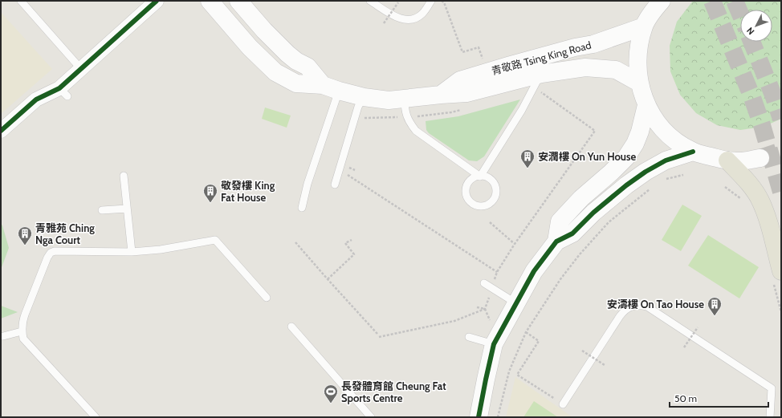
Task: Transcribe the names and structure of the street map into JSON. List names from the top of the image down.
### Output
{
  "streets": {
    "main road": ["青敬路 Tsing King Road"]
  },
  "places": {
    "building": [
      "安潤樓 On Yun House",
      "敬發樓 King Fat House",
      "青雅苑 Ching Nga Court",
      "安濤樓 On Tao House"
    ],
    "sports": ["長發體育館 Cheung Fat Sports Centre"]
  },
  "scale_bar": "50 m",
  "north": "bottom left"
}
